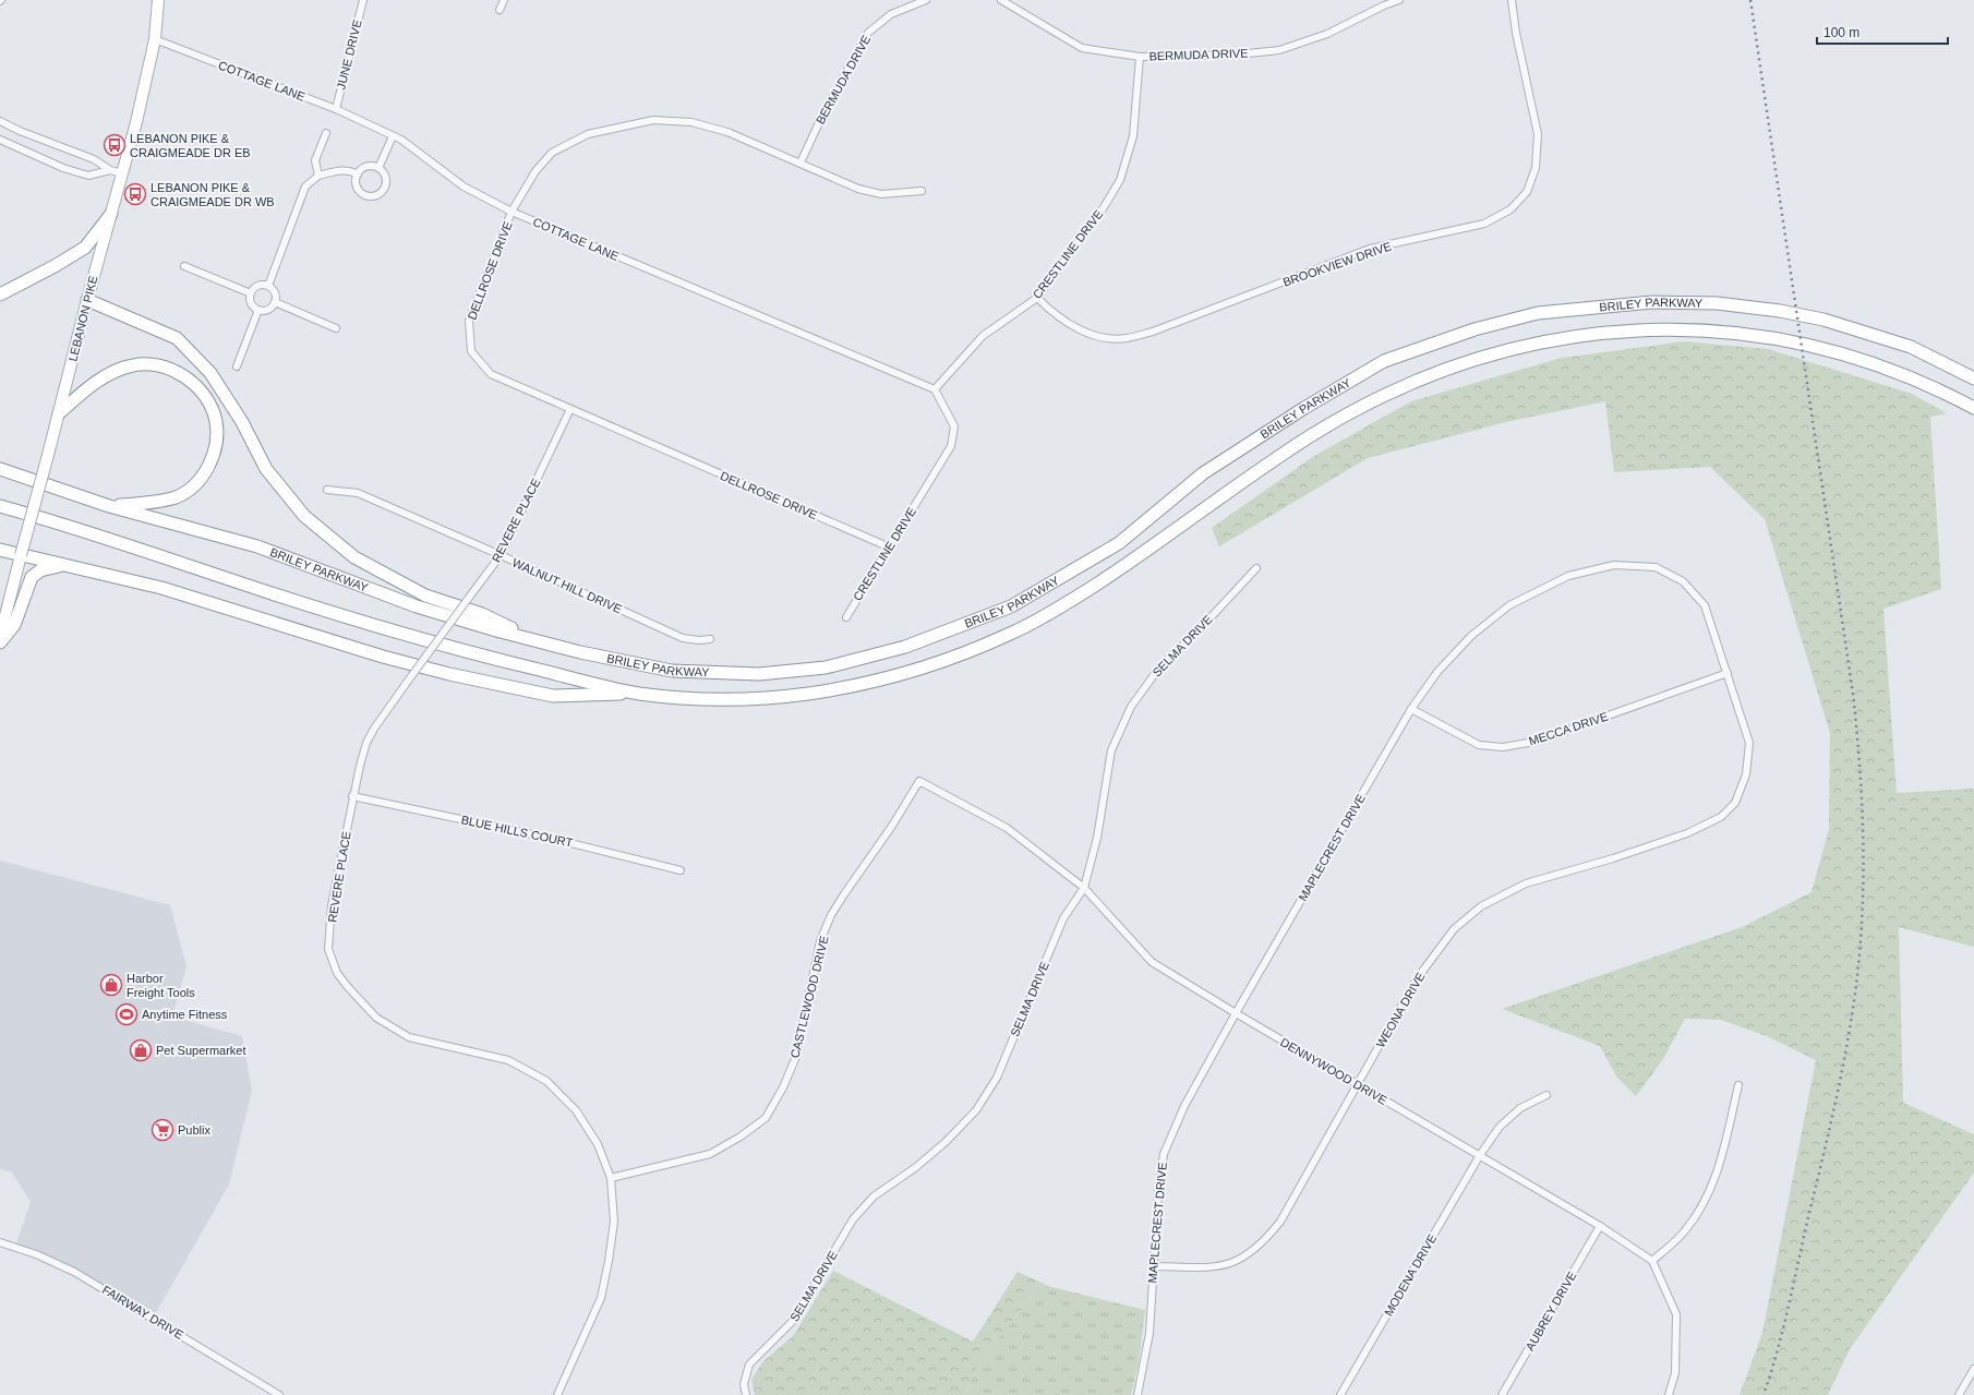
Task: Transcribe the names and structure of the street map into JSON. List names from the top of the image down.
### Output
{
  "streets": {
    "highway": ["BRILEY PARKWAY"],
    "main road": ["LEBANON PIKE"],
    "street": [
      "JUNE DRIVE",
      "BERMUDA DRIVE",
      "COTTAGE LANE",
      "CRESTLINE DRIVE",
      "BROOKVIEW DRIVE",
      "DELLROSE DRIVE",
      "REVERE PLACE",
      "WALNUT HILL DRIVE",
      "SELMA DRIVE",
      "MECCA DRIVE",
      "BLUE HILLS COURT",
      "MAPLECREST DRIVE",
      "CASTLEWOOD DRIVE",
      "WEONA DRIVE",
      "DENNYWOOD DRIVE",
      "MODENA DRIVE",
      "AUBREY DRIVE",
      "FAIRWAY DRIVE"
    ]
  },
  "crossings": [
    ["JUNE DRIVE", "COTTAGE LANE"],
    ["BERMUDA DRIVE", "CRESTLINE DRIVE"],
    ["BERMUDA DRIVE", "DELLROSE DRIVE"],
    ["COTTAGE LANE", "CRESTLINE DRIVE"],
    ["COTTAGE LANE", "DELLROSE DRIVE"],
    ["COTTAGE LANE", "LEBANON PIKE"],
    ["CRESTLINE DRIVE", "BROOKVIEW DRIVE"],
    ["CRESTLINE DRIVE", "DELLROSE DRIVE"],
    ["DELLROSE DRIVE", "REVERE PLACE"],
    ["REVERE PLACE", "WALNUT HILL DRIVE"],
    ["REVERE PLACE", "BLUE HILLS COURT"],
    ["REVERE PLACE", "CASTLEWOOD DRIVE"],
    ["SELMA DRIVE", "DENNYWOOD DRIVE"],
    ["MECCA DRIVE", "MAPLECREST DRIVE"],
    ["MECCA DRIVE", "WEONA DRIVE"],
    ["MAPLECREST DRIVE", "WEONA DRIVE"],
    ["MAPLECREST DRIVE", "DENNYWOOD DRIVE"],
    ["CASTLEWOOD DRIVE", "DENNYWOOD DRIVE"],
    ["WEONA DRIVE", "DENNYWOOD DRIVE"],
    ["DENNYWOOD DRIVE", "MODENA DRIVE"],
    ["DENNYWOOD DRIVE", "AUBREY DRIVE"]
  ],
  "places": {
    "bus stop": ["LEBANON PIKE & CRAIGMEADE DR EB", "LEBANON PIKE & CRAIGMEADE DR WB"],
    "shop": ["Harbor Freight Tools", "Pet Supermarket"],
    "sports": ["Anytime Fitness"],
    "supermarket": ["Publix"]
  },
  "scale_bar": "100 m"
}
